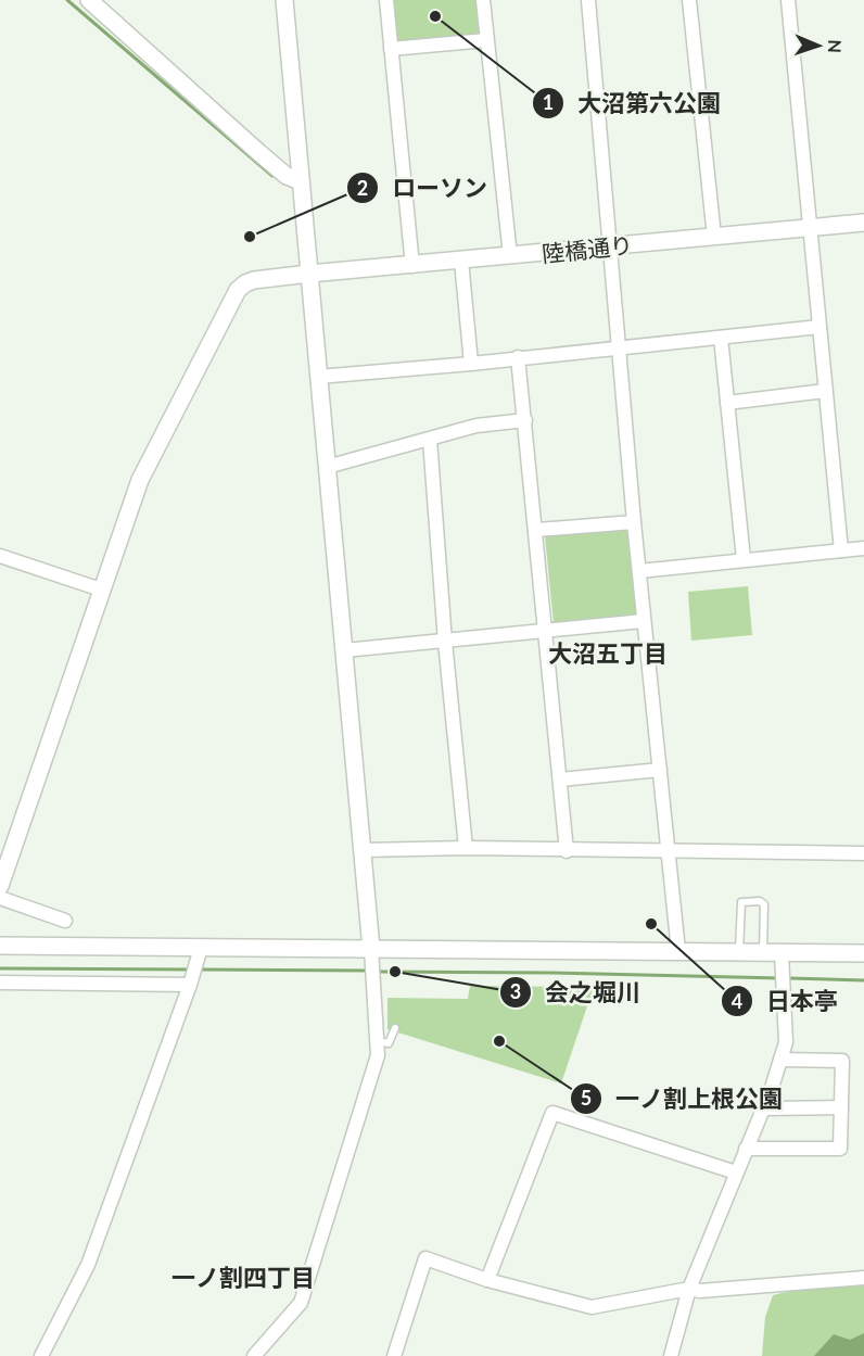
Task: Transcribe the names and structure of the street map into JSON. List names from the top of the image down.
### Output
{
  "streets": {
    "street": ["陸橋通り"]
  },
  "districts": ["大沼五丁目", "一ノ割四丁目"],
  "places": [
    "大沼第六公園",
    "ローソン",
    "日本亭",
    "会之堀川",
    "一ノ割上根公園"
  ],
  "north": "right"
}
